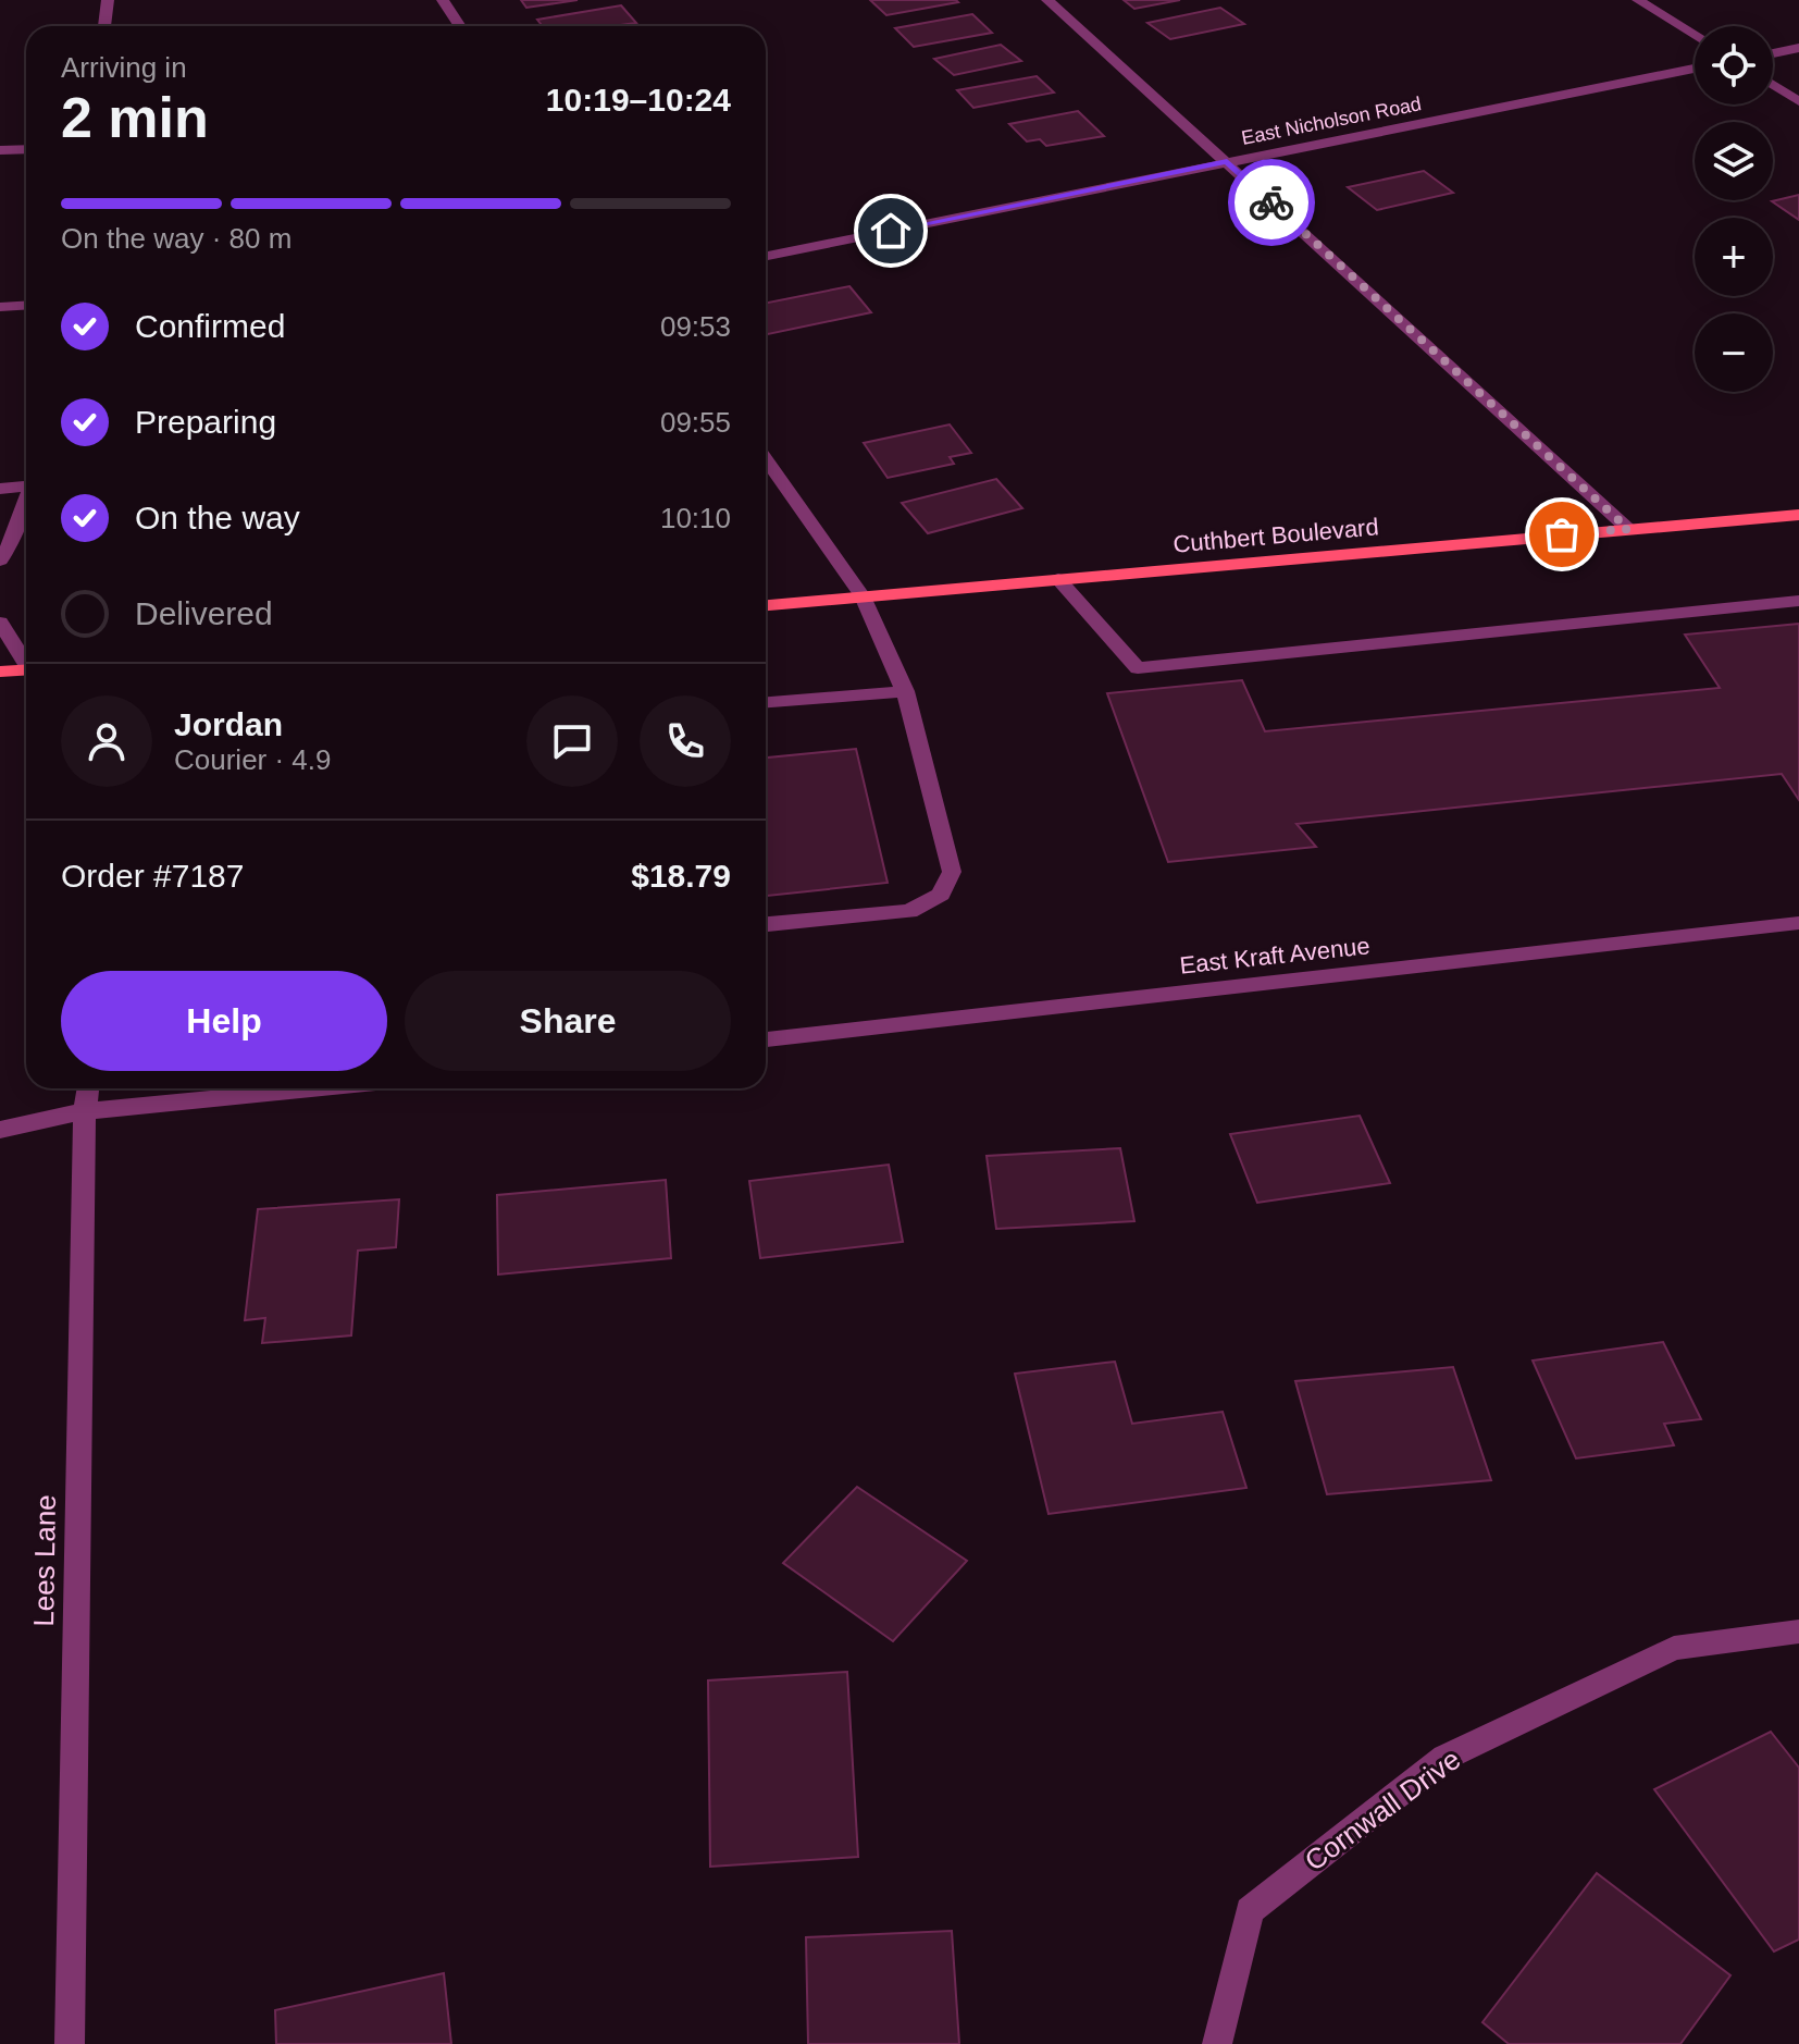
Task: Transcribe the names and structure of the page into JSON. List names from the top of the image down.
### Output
{
  "streets": {
    "main road": ["Cuthbert Boulevard"],
    "street": [
      "East Nicholson Road",
      "East Kraft Avenue",
      "Lees Lane",
      "Cornwall Drive"
    ]
  },
  "page": {
    "map_buttons": ["+", "−"],
    "heading": ["2 min", "Arriving in", "10:19–10:24"],
    "panel": [
      "Jordan",
      "Courier · 4.9",
      "Order #7187",
      "$18.79"
    ],
    "bar": "On the way · 80 m",
    "list": [
      ["Confirmed", "09:53"],
      ["Preparing", "09:55"],
      ["On the way", "10:10"],
      "Delivered"
    ],
    "buttons": ["Help", "Share"]
  }
}
